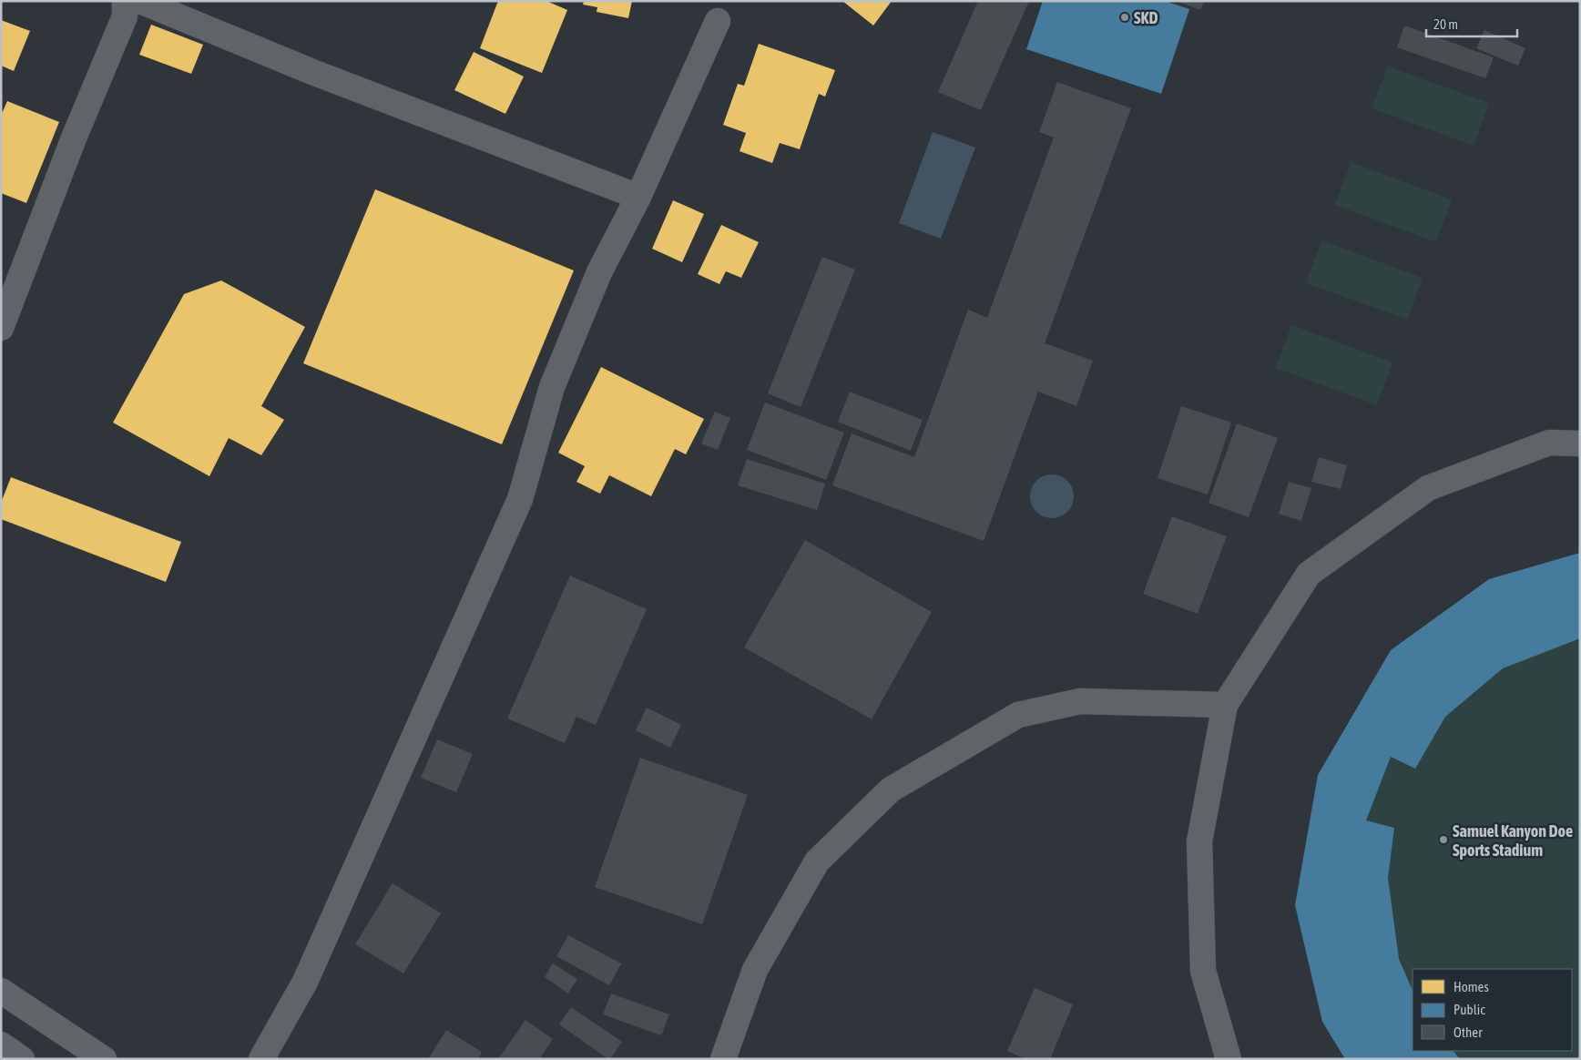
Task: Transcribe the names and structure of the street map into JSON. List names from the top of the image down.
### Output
{
  "places": ["SKD", "Samuel Kanyon Doe Sports Stadium"],
  "legend": ["Homes", "Public", "Other"],
  "scale_bar": "20 m"
}
